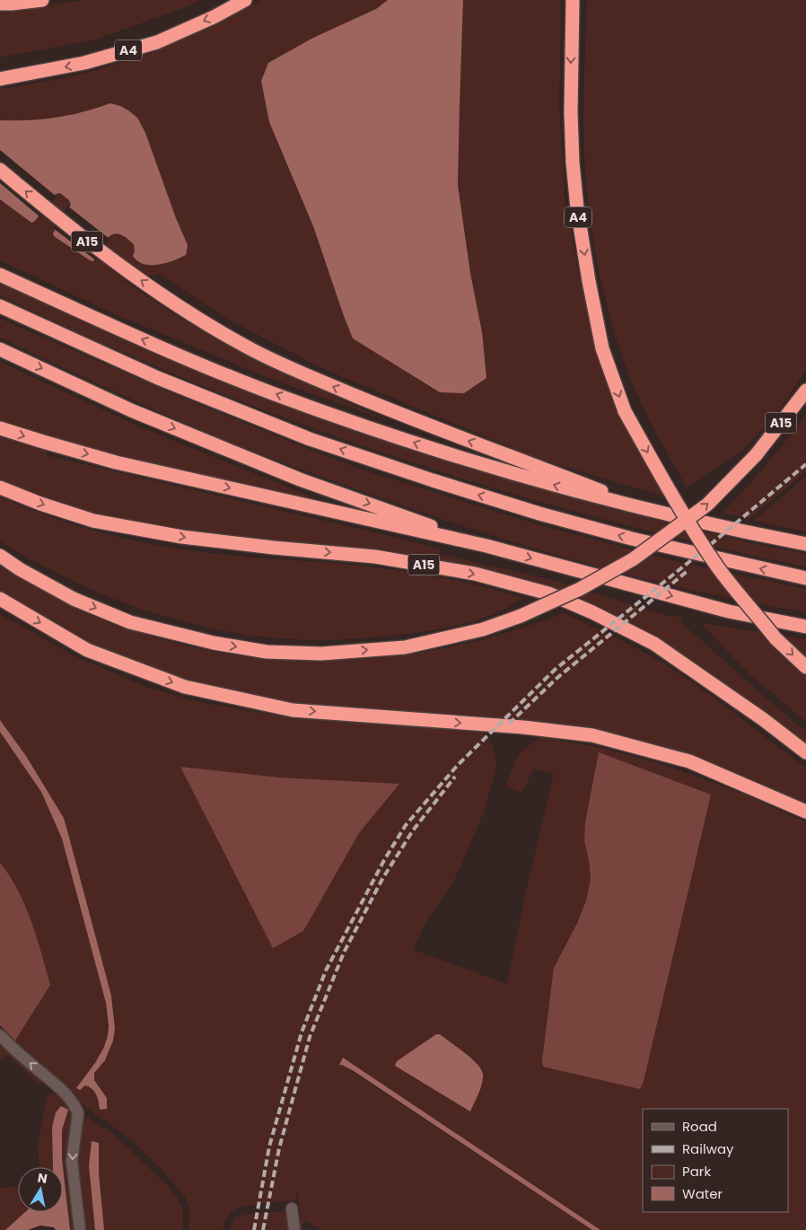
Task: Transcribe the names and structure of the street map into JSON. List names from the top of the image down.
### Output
{
  "streets": {
    "highway": ["A4", "A15"]
  },
  "legend": [
    "Road",
    "Railway",
    "Park",
    "Water"
  ],
  "north": "top"
}
